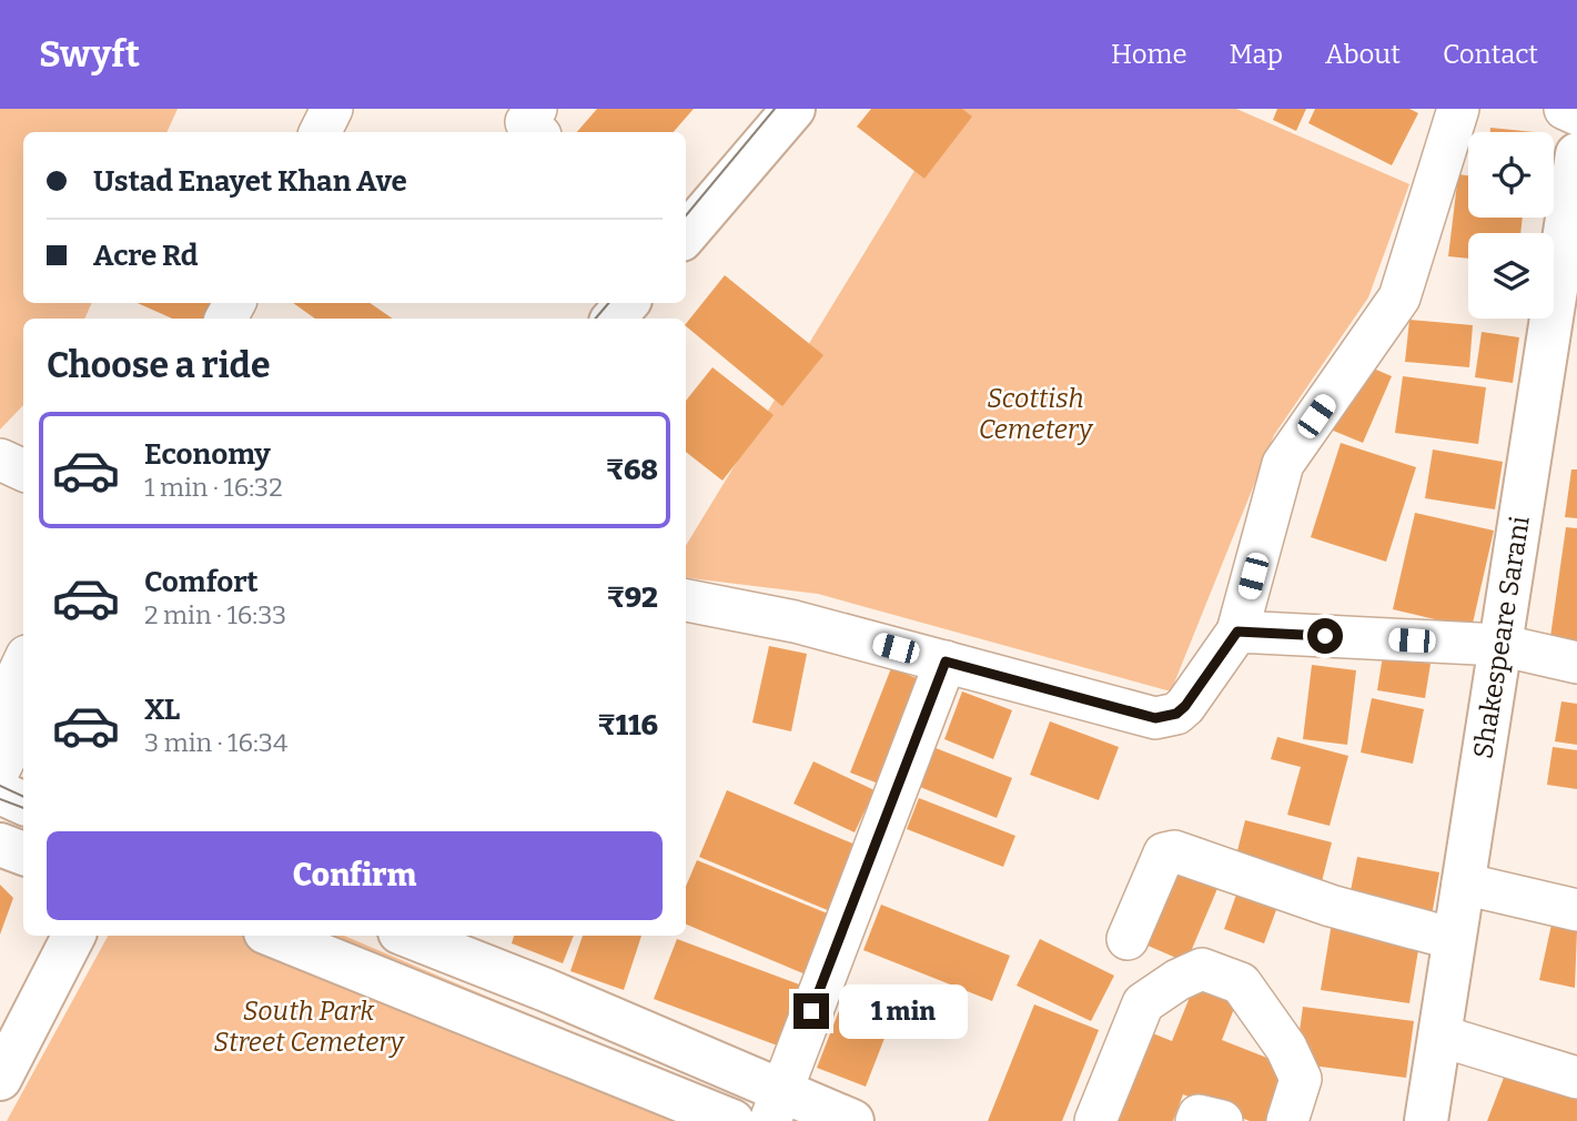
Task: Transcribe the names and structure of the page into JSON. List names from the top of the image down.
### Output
{
  "streets": {
    "main road": ["Shakespeare Sarani"]
  },
  "parks": ["Scottish Cemetery", "South Park Street Cemetery"],
  "page": {
    "header": "Swyft",
    "nav": [
      "Home",
      "Map",
      "About",
      "Contact"
    ],
    "banner": ["Ustad Enayet Khan Ave", "Acre Rd"],
    "heading": "Choose a ride",
    "list": [
      {
        "name": "Economy",
        "note": "1 min · 16:32",
        "value": "₹68"
      },
      {
        "name": "Comfort",
        "note": "2 min · 16:33",
        "value": "₹92"
      },
      {
        "name": "XL",
        "note": "3 min · 16:34",
        "value": "₹116"
      }
    ],
    "buttons": "Confirm",
    "bubble": "1 min"
  }
}
